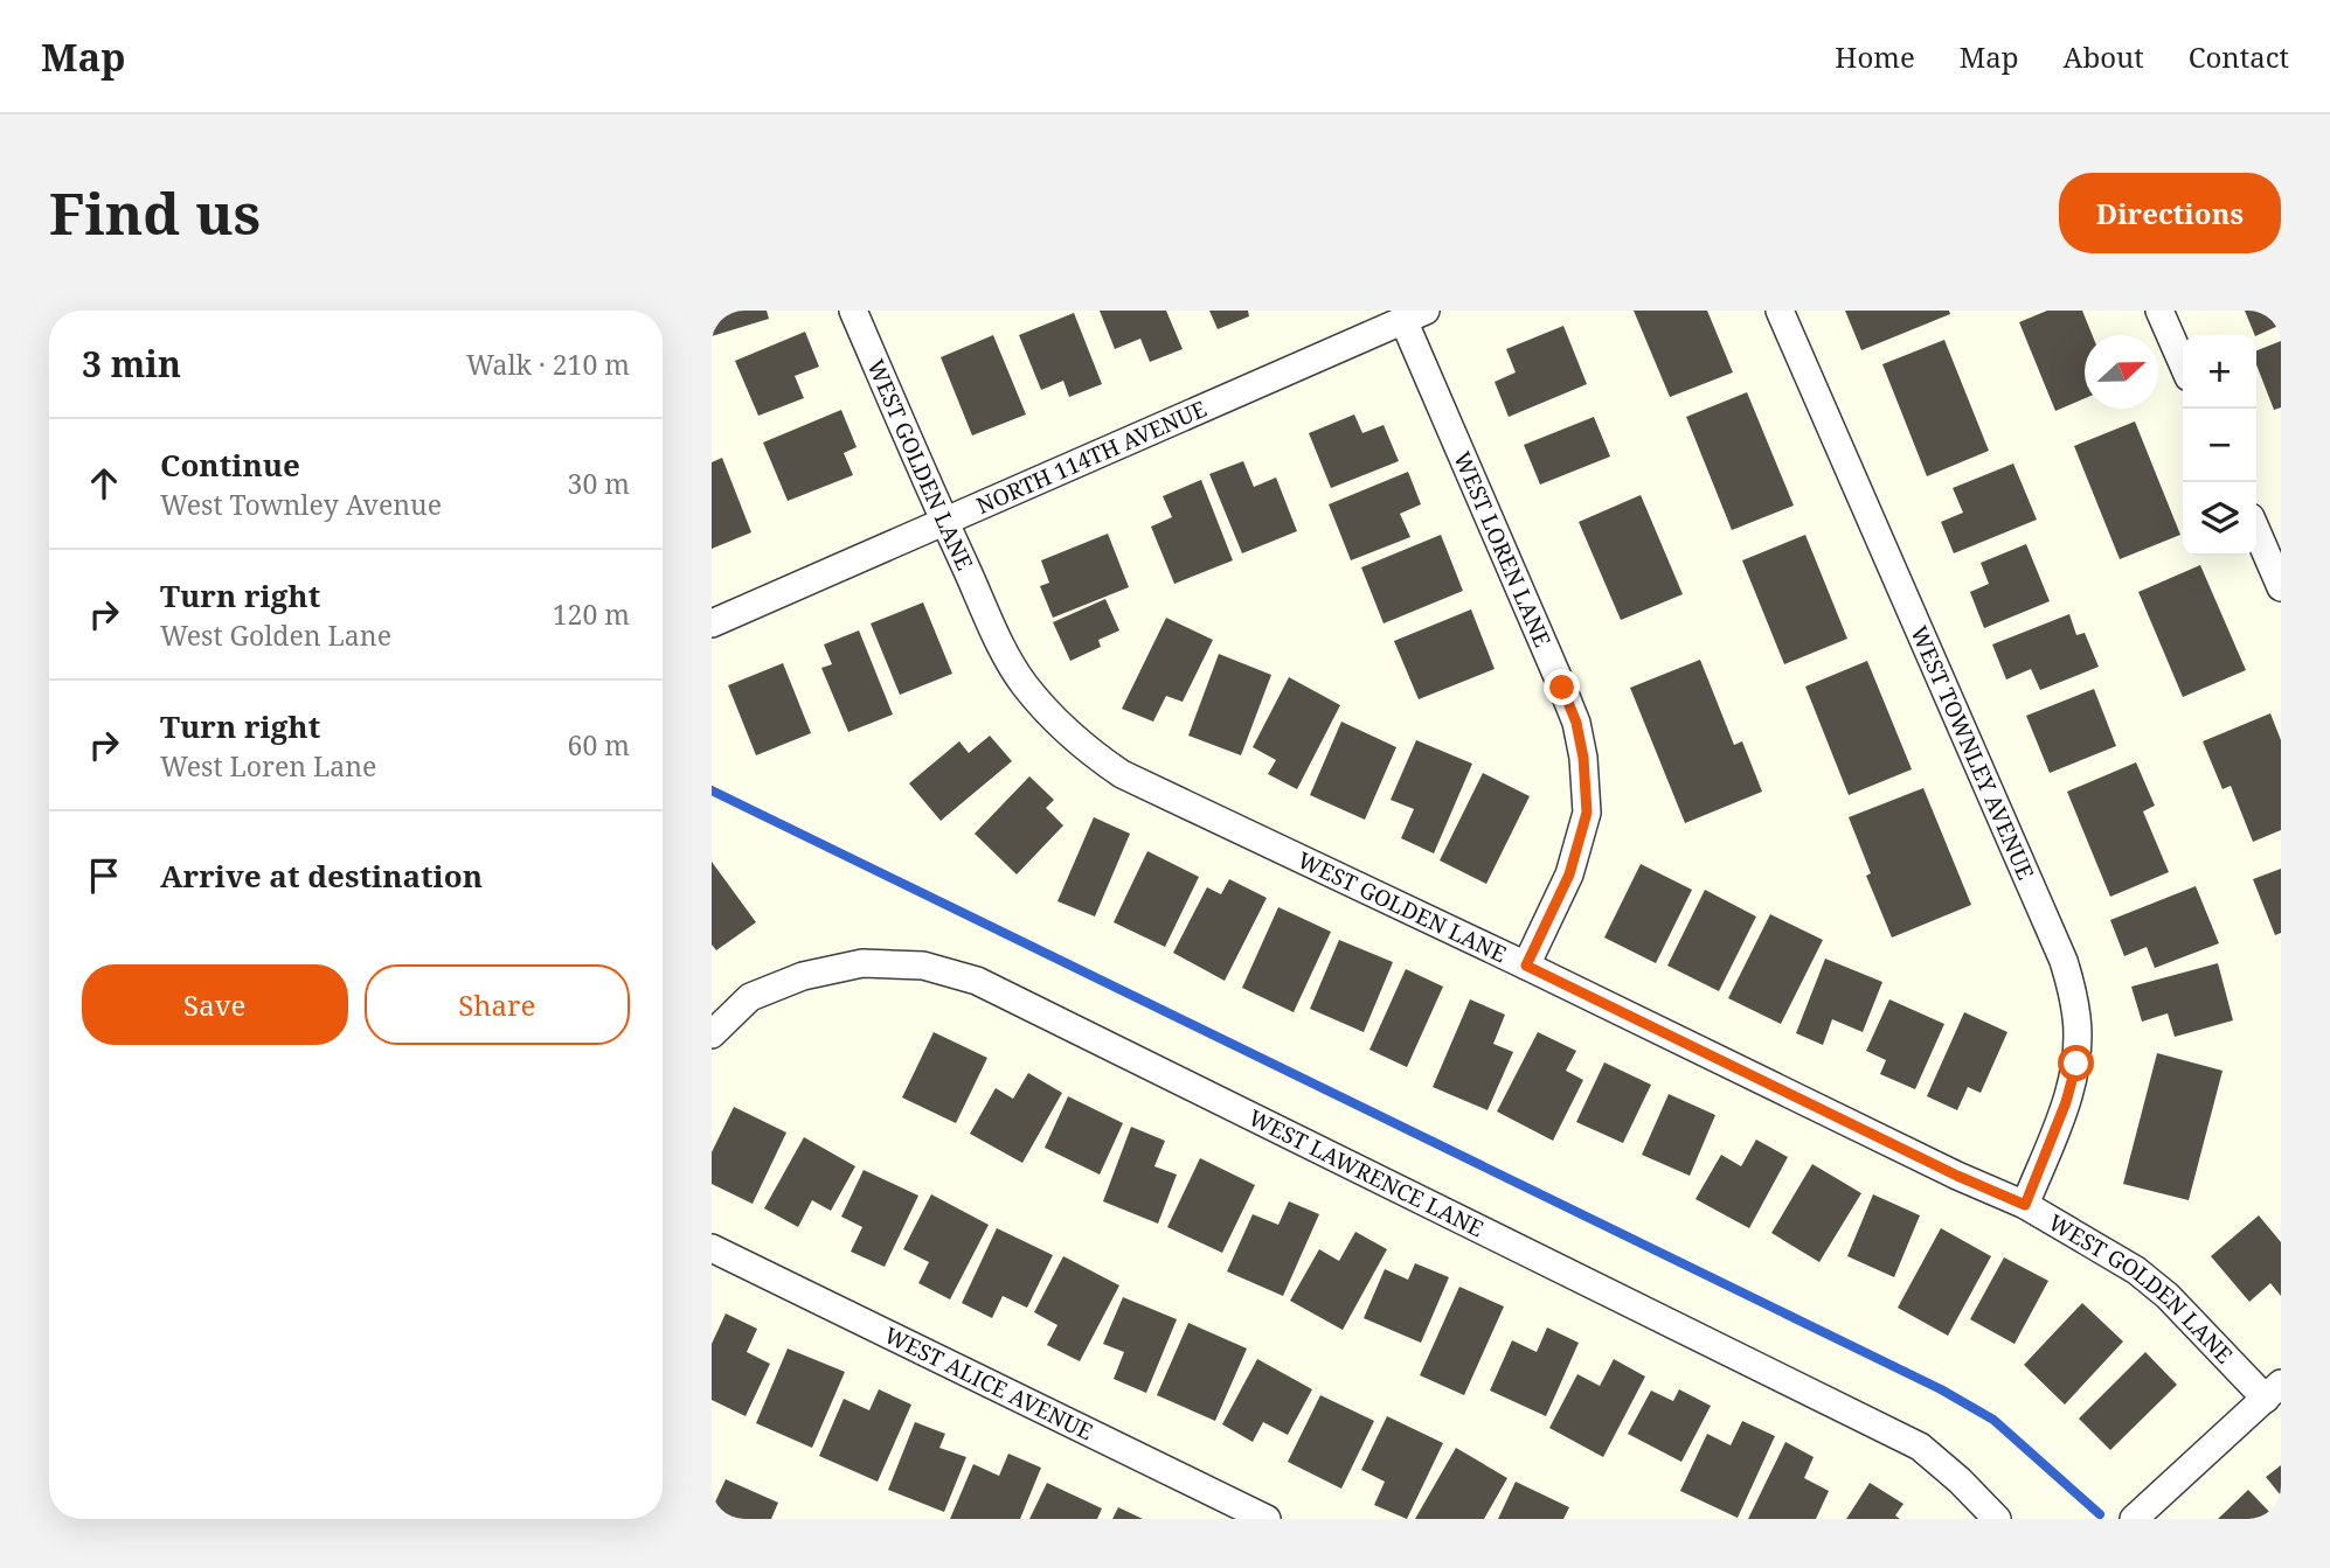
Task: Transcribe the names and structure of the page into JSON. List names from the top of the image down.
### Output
{
  "streets": {
    "street": [
      "NORTH 114TH AVENUE",
      "WEST GOLDEN LANE",
      "WEST LOREN LANE",
      "WEST TOWNLEY AVENUE",
      "WEST LAWRENCE LANE",
      "WEST ALICE AVENUE"
    ]
  },
  "crossings": [
    ["NORTH 114TH AVENUE", "WEST GOLDEN LANE"],
    ["NORTH 114TH AVENUE", "WEST LOREN LANE"],
    ["WEST GOLDEN LANE", "WEST LOREN LANE"],
    ["WEST GOLDEN LANE", "WEST TOWNLEY AVENUE"]
  ],
  "north": "right",
  "page": {
    "header": "Map",
    "nav": [
      "Home",
      "Map",
      "About",
      "Contact"
    ],
    "buttons": [
      "Directions",
      ["Save", "Share"]
    ],
    "title": "Find us",
    "heading": ["3 min", "Walk · 210 m"],
    "map_buttons": ["+", "−"],
    "list": [
      ["Continue", "West Townley Avenue", "30 m"],
      ["Turn right", "West Golden Lane", "120 m"],
      ["Turn right", "West Loren Lane", "60 m"],
      "Arrive at destination"
    ]
  }
}
